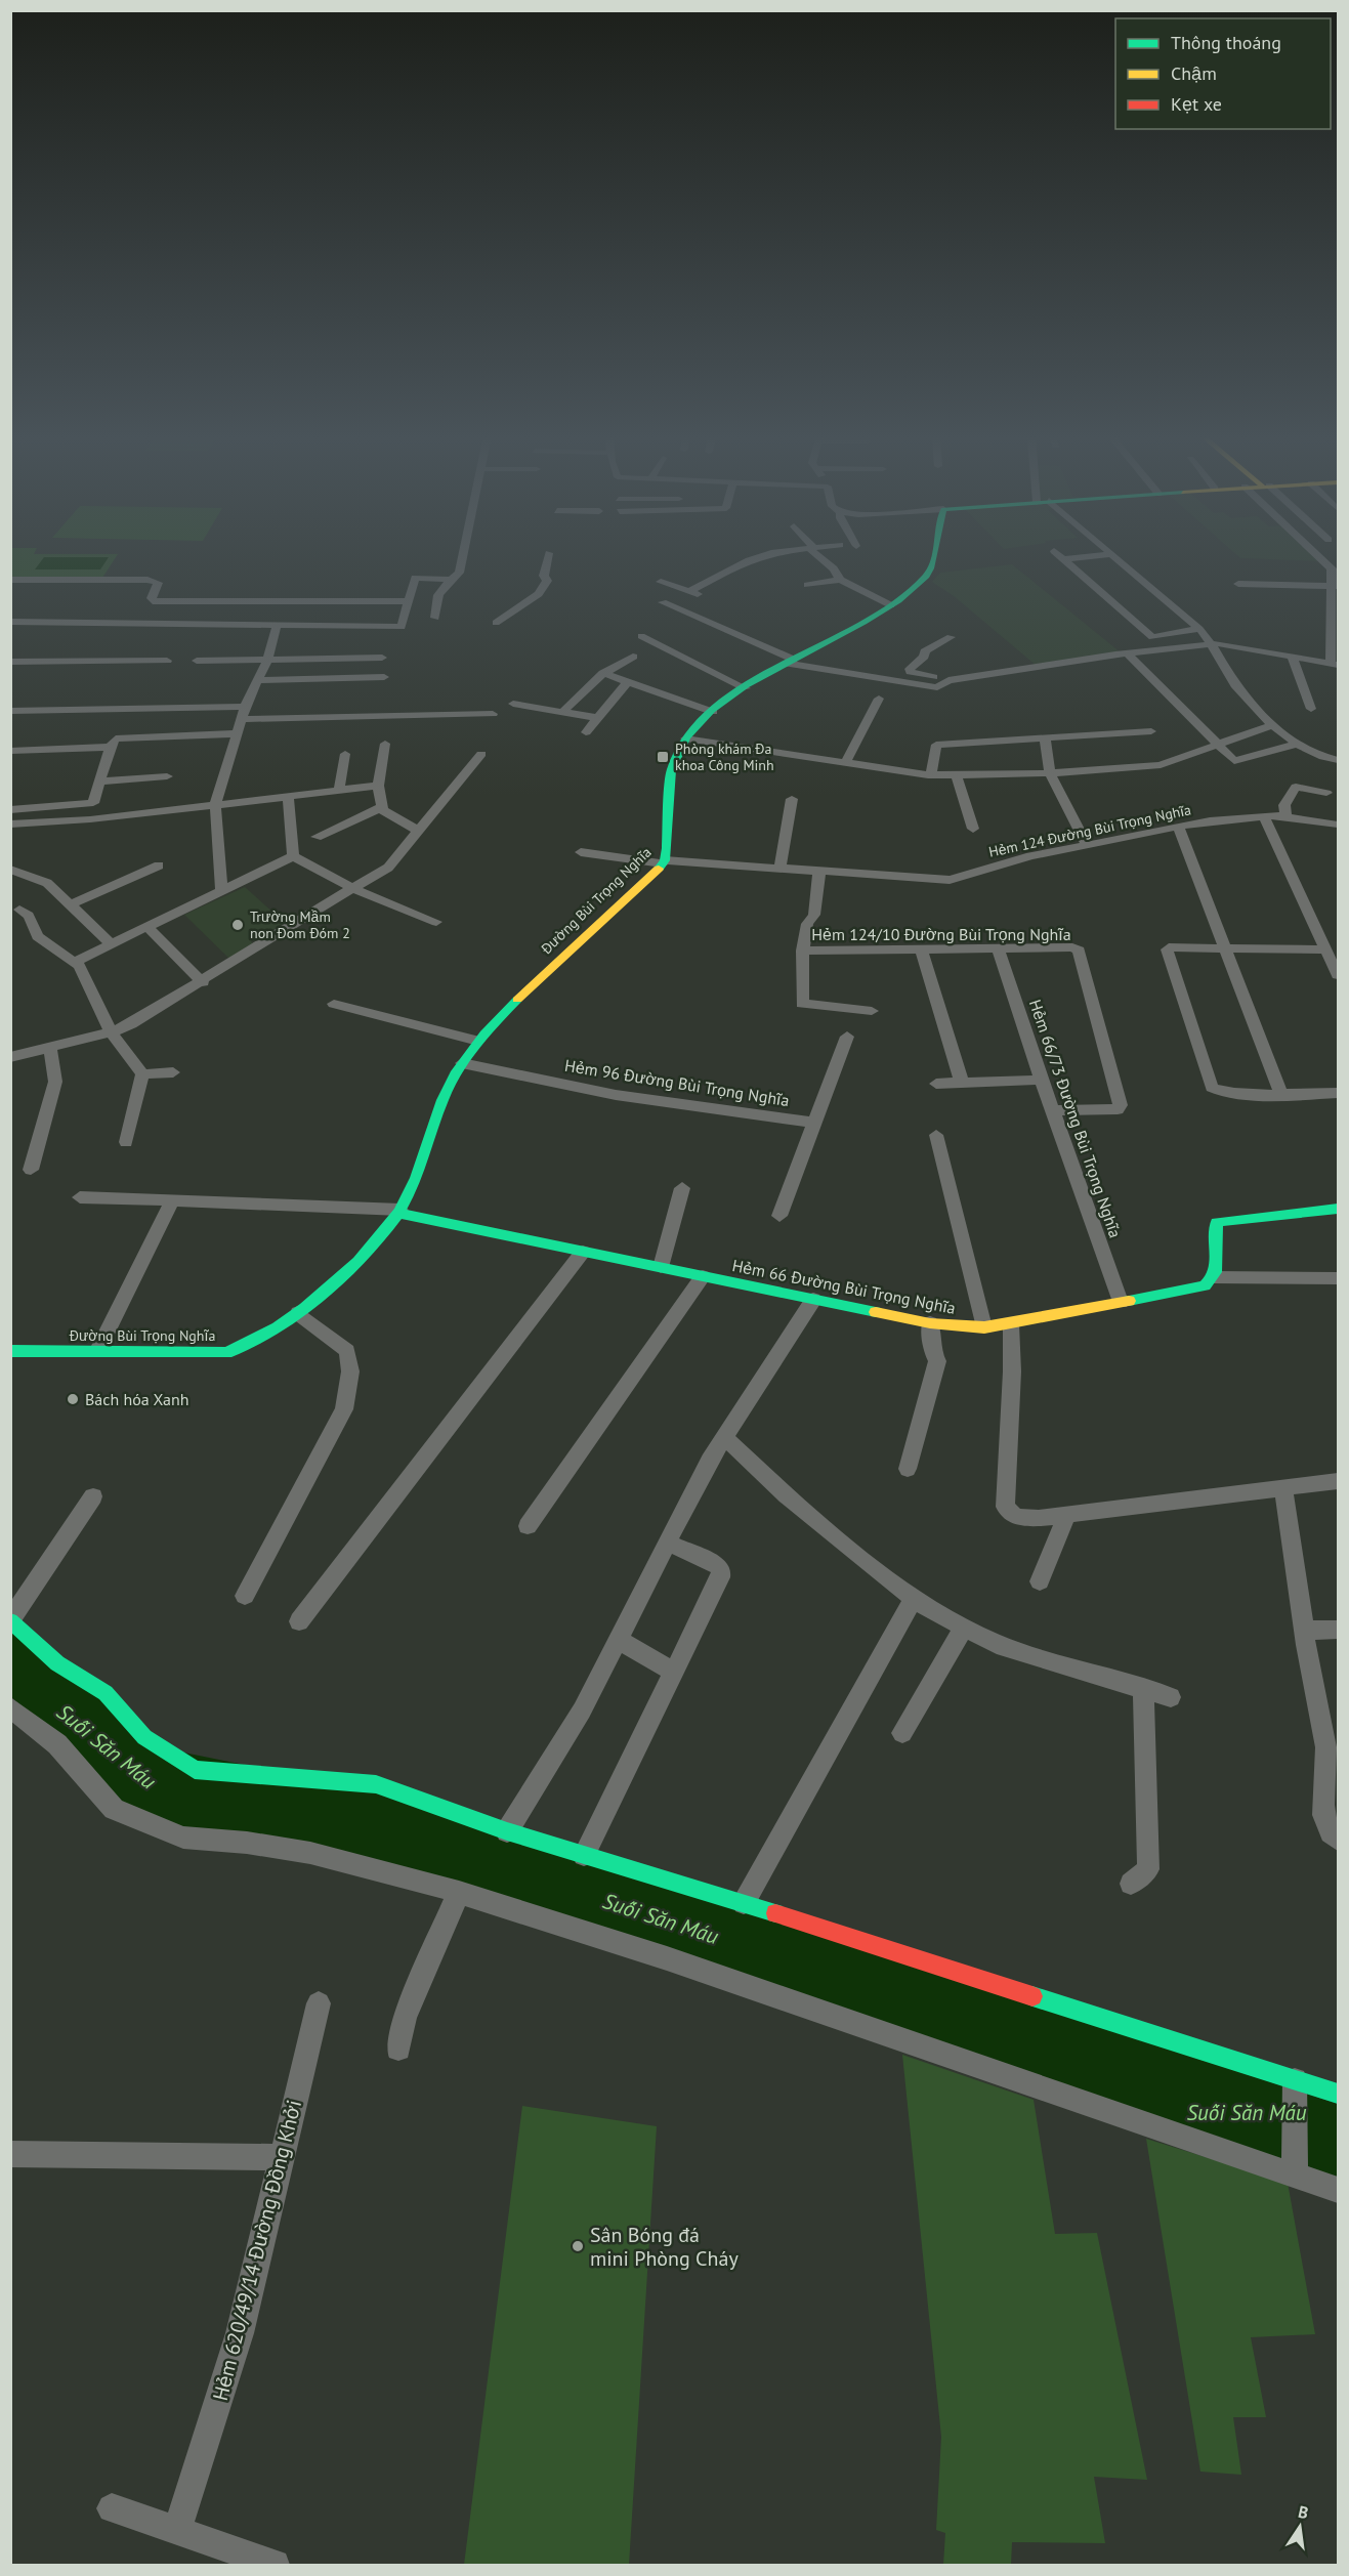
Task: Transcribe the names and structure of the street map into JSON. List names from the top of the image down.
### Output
{
  "streets": {
    "street": [
      "Hẻm 124 Đường Bùi Trọng Nghĩa",
      "Đường Bùi Trọng Nghĩa",
      "Hẻm 124/10 Đường Bùi Trọng Nghĩa",
      "Hẻm 96 Đường Bùi Trọng Nghĩa",
      "Hẻm 66/73 Đường Bùi Trọng Nghĩa",
      "Hẻm 66 Đường Bùi Trọng Nghĩa",
      "Hẻm 620/49/14 Đường Đồng Khởi"
    ]
  },
  "crossings": [
    ["Hẻm 124 Đường Bùi Trọng Nghĩa", "Đường Bùi Trọng Nghĩa"],
    ["Hẻm 124 Đường Bùi Trọng Nghĩa", "Hẻm 124/10 Đường Bùi Trọng Nghĩa"],
    ["Đường Bùi Trọng Nghĩa", "Hẻm 96 Đường Bùi Trọng Nghĩa"],
    ["Đường Bùi Trọng Nghĩa", "Hẻm 66 Đường Bùi Trọng Nghĩa"],
    ["Hẻm 124/10 Đường Bùi Trọng Nghĩa", "Hẻm 66/73 Đường Bùi Trọng Nghĩa"],
    ["Hẻm 66/73 Đường Bùi Trọng Nghĩa", "Hẻm 66 Đường Bùi Trọng Nghĩa"]
  ],
  "water": ["Suối Săn Máu"],
  "places": {
    "transit": ["Phòng khám Đa khoa Công Minh"],
    "other": ["Trường Mầm non Đom Đóm 2", "Bách hóa Xanh", "Sân Bóng đá mini Phòng Cháy"]
  },
  "legend": ["Thông thoáng", "Chậm", "Kẹt xe"],
  "north": "top"
}
